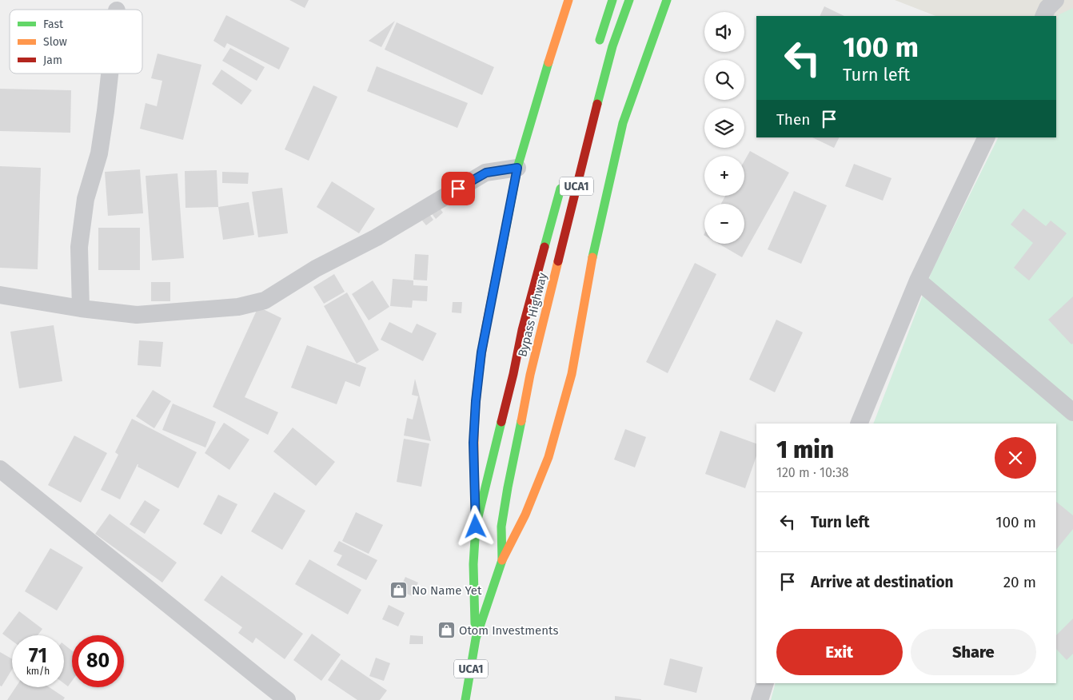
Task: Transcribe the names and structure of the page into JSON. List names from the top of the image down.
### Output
{
  "streets": {
    "main road": ["UCA1", "Bypass Highway"]
  },
  "places": {
    "shop": ["No Name Yet", "Otom Investments"]
  },
  "legend": ["Fast", "Slow", "Jam"],
  "page": {
    "map_buttons": ["+", "−"],
    "turn": ["100 m", "Turn left"],
    "then": "Then",
    "heading": ["1 min", "120 m · 10:38"],
    "list": [
      {
        "name": "Turn left",
        "value": "100 m"
      },
      {
        "name": "Arrive at destination",
        "value": "20 m"
      }
    ],
    "buttons": ["Exit", "Share"],
    "speed": "71 km/h",
    "limit": "80"
  }
}
